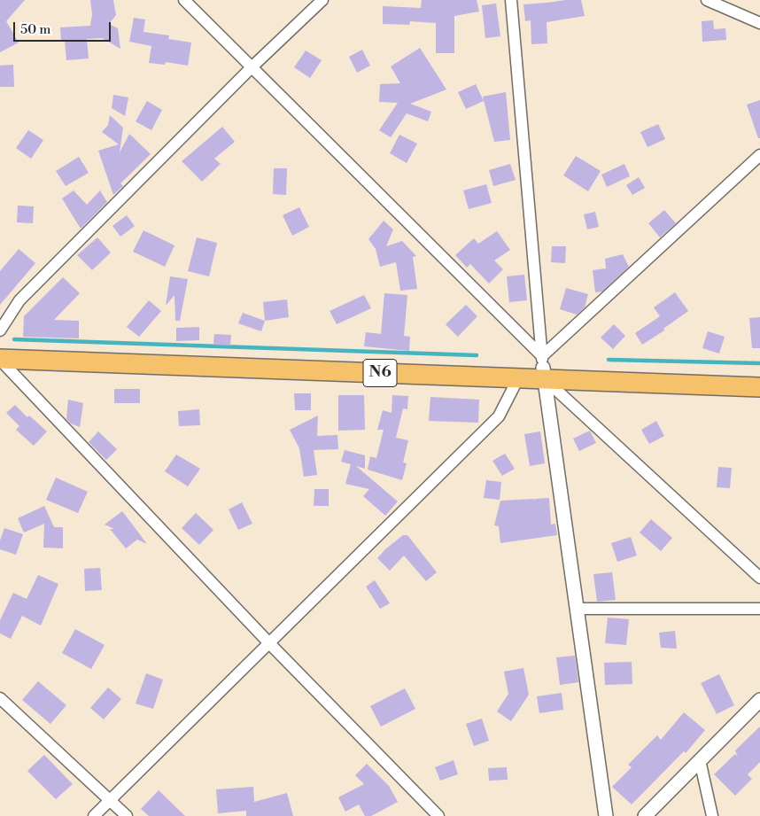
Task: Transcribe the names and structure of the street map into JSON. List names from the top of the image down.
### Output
{
  "streets": {
    "highway": ["N6"]
  },
  "scale_bar": "50 m"
}
